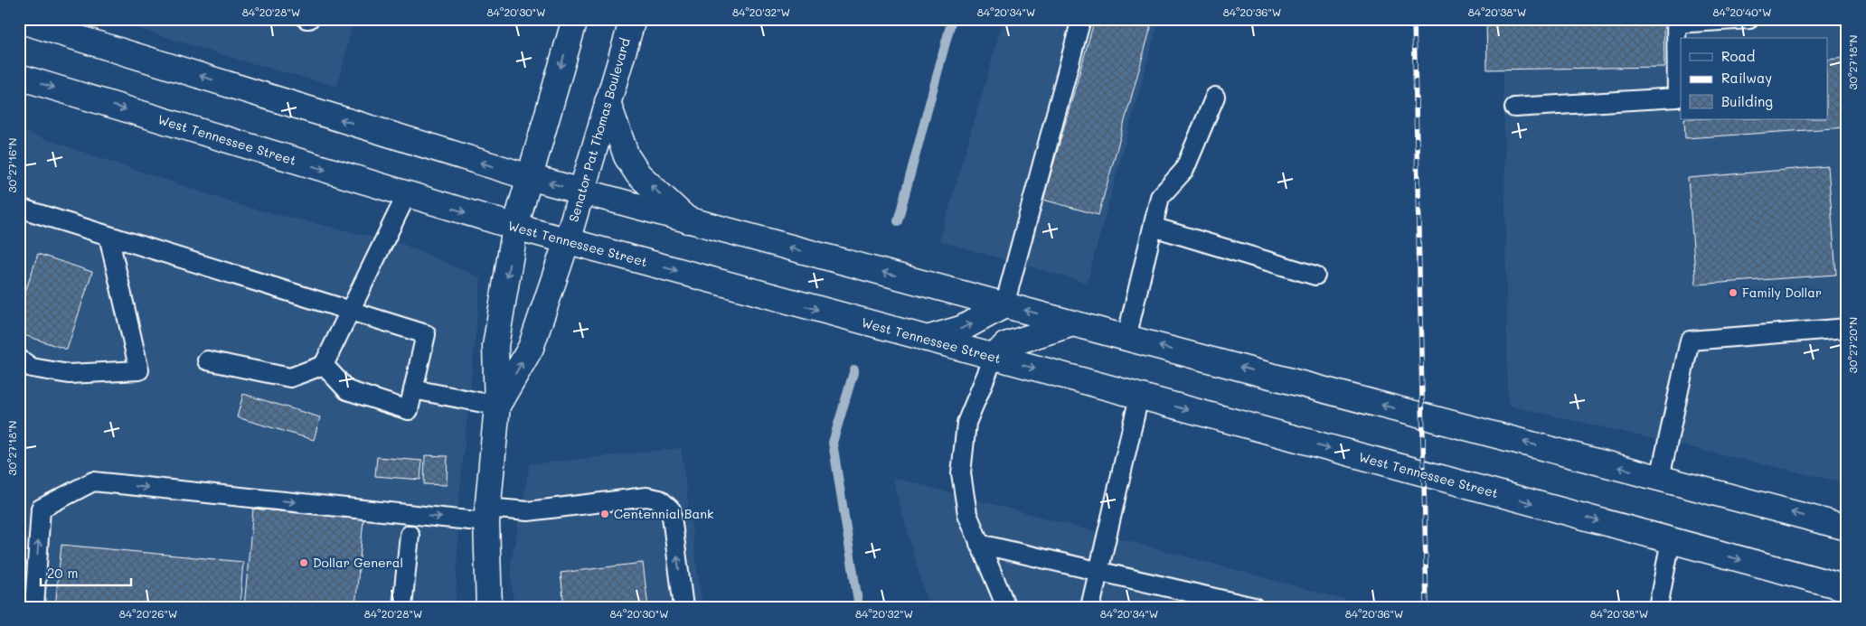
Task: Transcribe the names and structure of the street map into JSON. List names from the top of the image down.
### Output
{
  "streets": {
    "main road": ["Senator Pat Thomas Boulevard", "West Tennessee Street"]
  },
  "crossings": [
    ["Senator Pat Thomas Boulevard", "West Tennessee Street"]
  ],
  "places": ["Family Dollar", "Centennial Bank", "Dollar General"],
  "legend": ["Road", "Railway", "Building"],
  "scale_bar": "20 m",
  "coordinates": [
    "84°20'28\"W",
    "84°20'30\"W",
    "84°20'32\"W",
    "84°20'34\"W",
    "84°20'36\"W",
    "84°20'38\"W",
    "84°20'40\"W",
    "30°27'18\"N",
    "30°27'16\"N",
    "30°27'20\"N",
    "84°20'26\"W"
  ]
}
